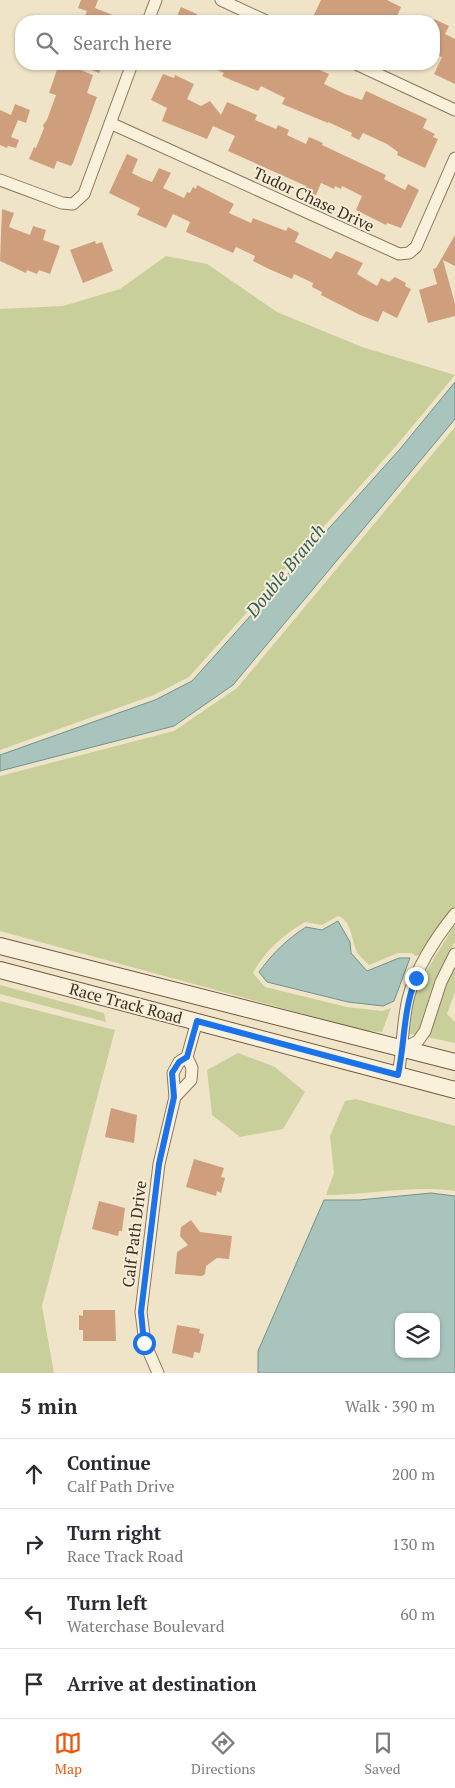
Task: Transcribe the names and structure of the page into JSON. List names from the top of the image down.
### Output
{
  "streets": {
    "main road": ["Race Track Road"],
    "street": ["Tudor Chase Drive", "Calf Path Drive"]
  },
  "crossings": [
    ["Race Track Road", "Calf Path Drive"]
  ],
  "water": ["Double Branch"],
  "page": {
    "search": "Search here",
    "heading": ["5 min", "Walk · 390 m"],
    "list": [
      ["Continue", "Calf Path Drive", "200 m"],
      ["Turn right", "Race Track Road", "130 m"],
      ["Turn left", "Waterchase Boulevard", "60 m"],
      "Arrive at destination"
    ],
    "nav": ["Map", "Directions", "Saved"]
  }
}
